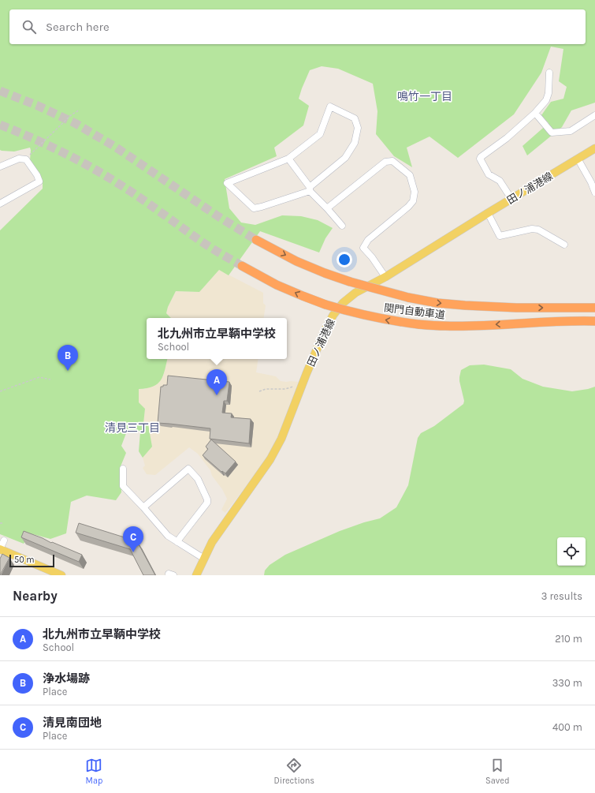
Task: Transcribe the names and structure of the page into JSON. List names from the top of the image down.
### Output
{
  "streets": {
    "highway": ["関門自動車道"],
    "main road": ["田ノ浦港線"]
  },
  "districts": ["鳴竹一丁目", "清見三丁目"],
  "scale_bar": "50 m",
  "page": {
    "search": "Search here",
    "popup": ["北九州市立早鞆中学校", "School"],
    "pins": ["B", "A", "C"],
    "scale": "50 m",
    "heading": ["Nearby", "3 results"],
    "list": [
      {
        "mark": "A",
        "name": "北九州市立早鞆中学校",
        "note": "School",
        "value": "210 m"
      },
      {
        "mark": "B",
        "name": "浄水場跡",
        "note": "Place",
        "value": "330 m"
      },
      {
        "mark": "C",
        "name": "清見南団地",
        "note": "Place",
        "value": "400 m"
      }
    ],
    "nav": ["Map", "Directions", "Saved"]
  }
}
